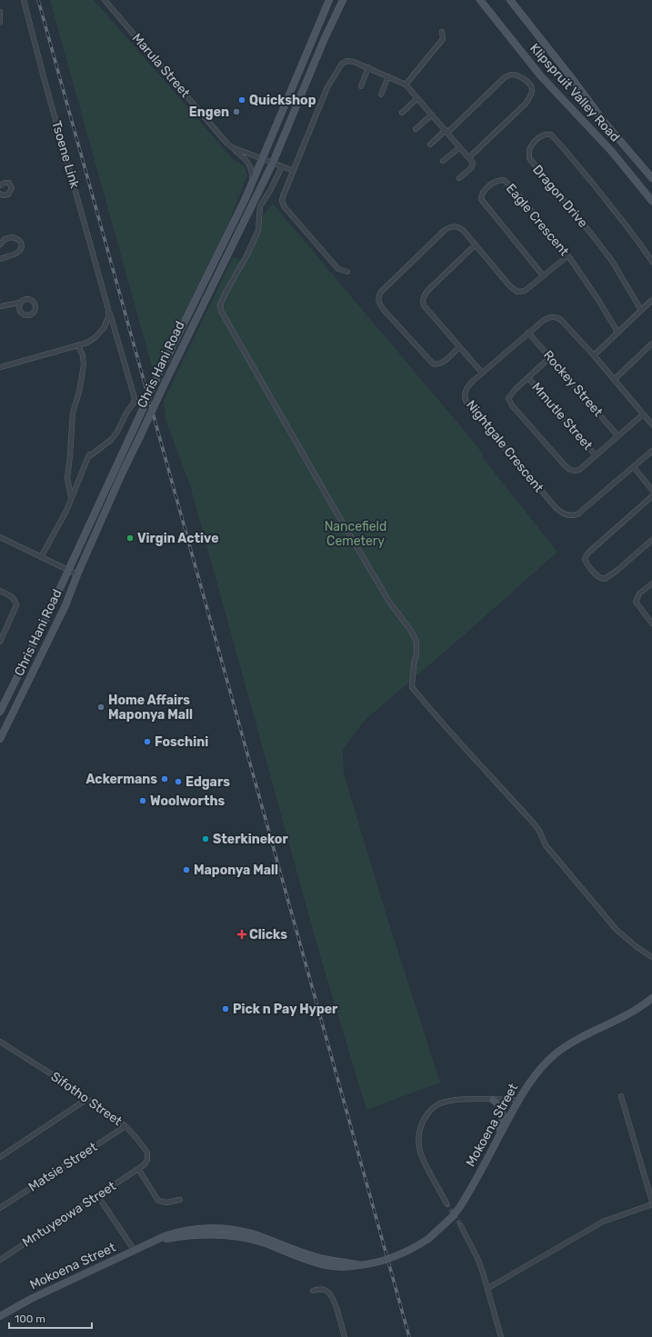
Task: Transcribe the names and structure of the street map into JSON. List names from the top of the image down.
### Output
{
  "streets": {
    "main road": ["Klipspruit Valley Road", "Chris Hani Road", "Mokoena Street"],
    "street": [
      "Marula Street",
      "Tsoene Link",
      "Dragon Drive",
      "Eagle Crescent",
      "Rockey Street",
      "Mmutle Street",
      "Nightgale Crescent",
      "Sifotho Street",
      "Matsie Street",
      "Mntuyeowa Street"
    ]
  },
  "crossings": [
    ["Marula Street", "Chris Hani Road"],
    ["Rockey Street", "Nightgale Crescent"],
    ["Sifotho Street", "Matsie Street"],
    ["Sifotho Street", "Mntuyeowa Street"]
  ],
  "parks": ["Nancefield Cemetery"],
  "places": {
    "other": [
      "Quickshop",
      "Engen",
      "Virgin Active",
      "Home Affairs Maponya Mall",
      "Foschini",
      "Ackermans",
      "Edgars",
      "Woolworths",
      "Sterkinekor",
      "Maponya Mall",
      "Pick n Pay Hyper"
    ],
    "health": ["Clicks"]
  },
  "scale_bar": "100 m"
}
